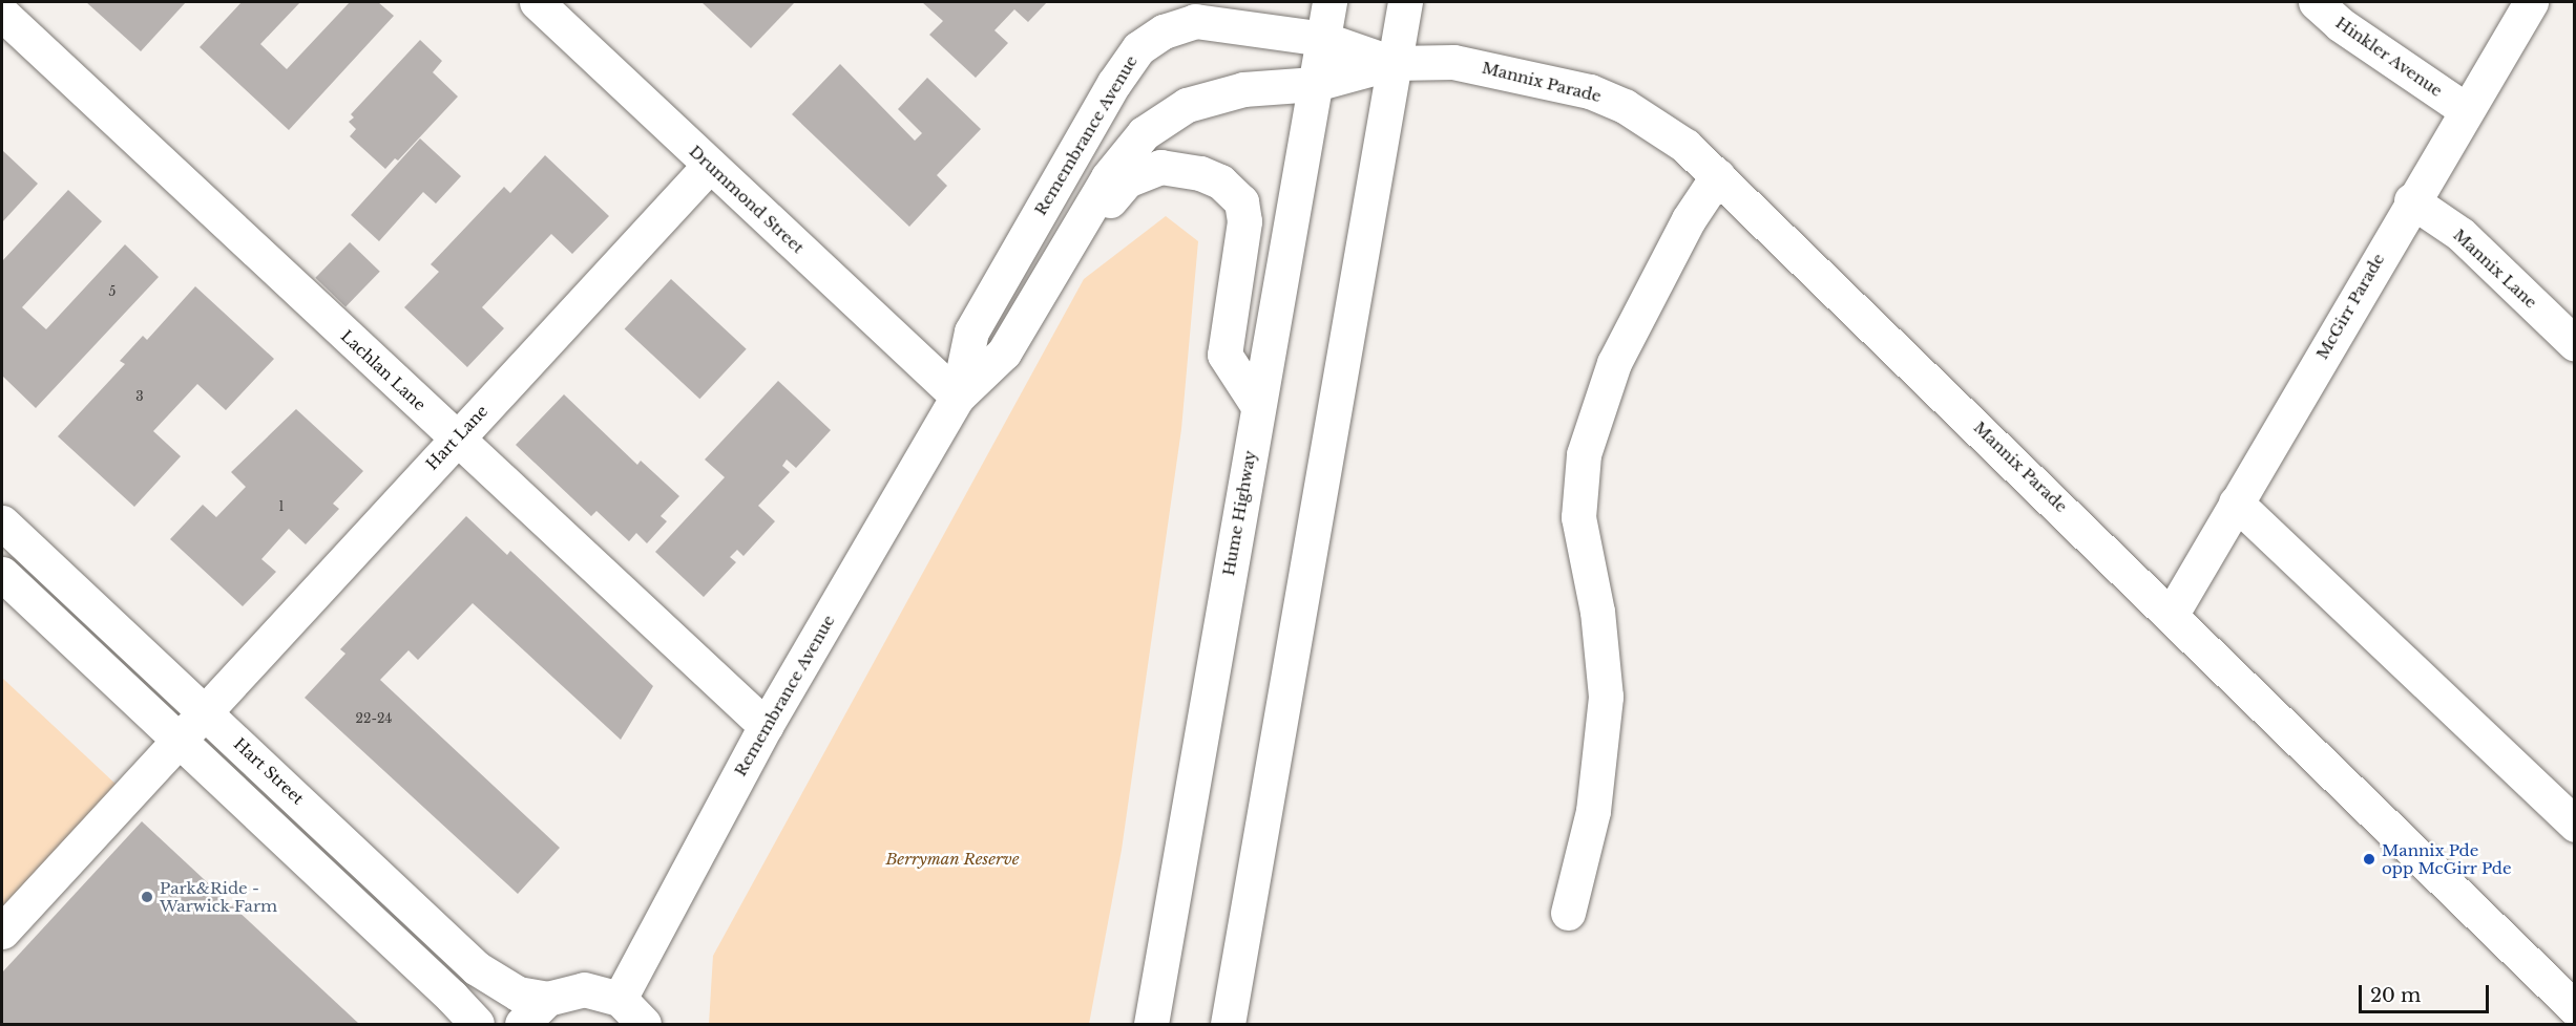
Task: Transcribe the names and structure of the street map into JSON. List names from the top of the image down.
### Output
{
  "streets": {
    "main road": [
      "Hinkler Avenue",
      "Mannix Parade",
      "Remembrance Avenue",
      "Drummond Street",
      "Mannix Lane",
      "McGirr Parade",
      "Lachlan Lane",
      "Hart Lane",
      "Hume Highway",
      "Hart Street"
    ]
  },
  "crossings": [
    ["Hinkler Avenue", "McGirr Parade"],
    ["Mannix Parade", "Remembrance Avenue"],
    ["Mannix Parade", "McGirr Parade"],
    ["Mannix Parade", "Hume Highway"],
    ["Remembrance Avenue", "Drummond Street"],
    ["Remembrance Avenue", "Lachlan Lane"],
    ["Remembrance Avenue", "Hume Highway"],
    ["Drummond Street", "Hart Lane"],
    ["Mannix Lane", "McGirr Parade"],
    ["Lachlan Lane", "Hart Lane"],
    ["Hart Lane", "Hart Street"]
  ],
  "parks": ["Berryman Reserve"],
  "places": ["Mannix Pde opp McGirr Pde", "Park&Ride - Warwick Farm"],
  "house_numbers": [
    "5",
    "3",
    "1",
    "22-24"
  ],
  "scale_bar": "20 m"
}
